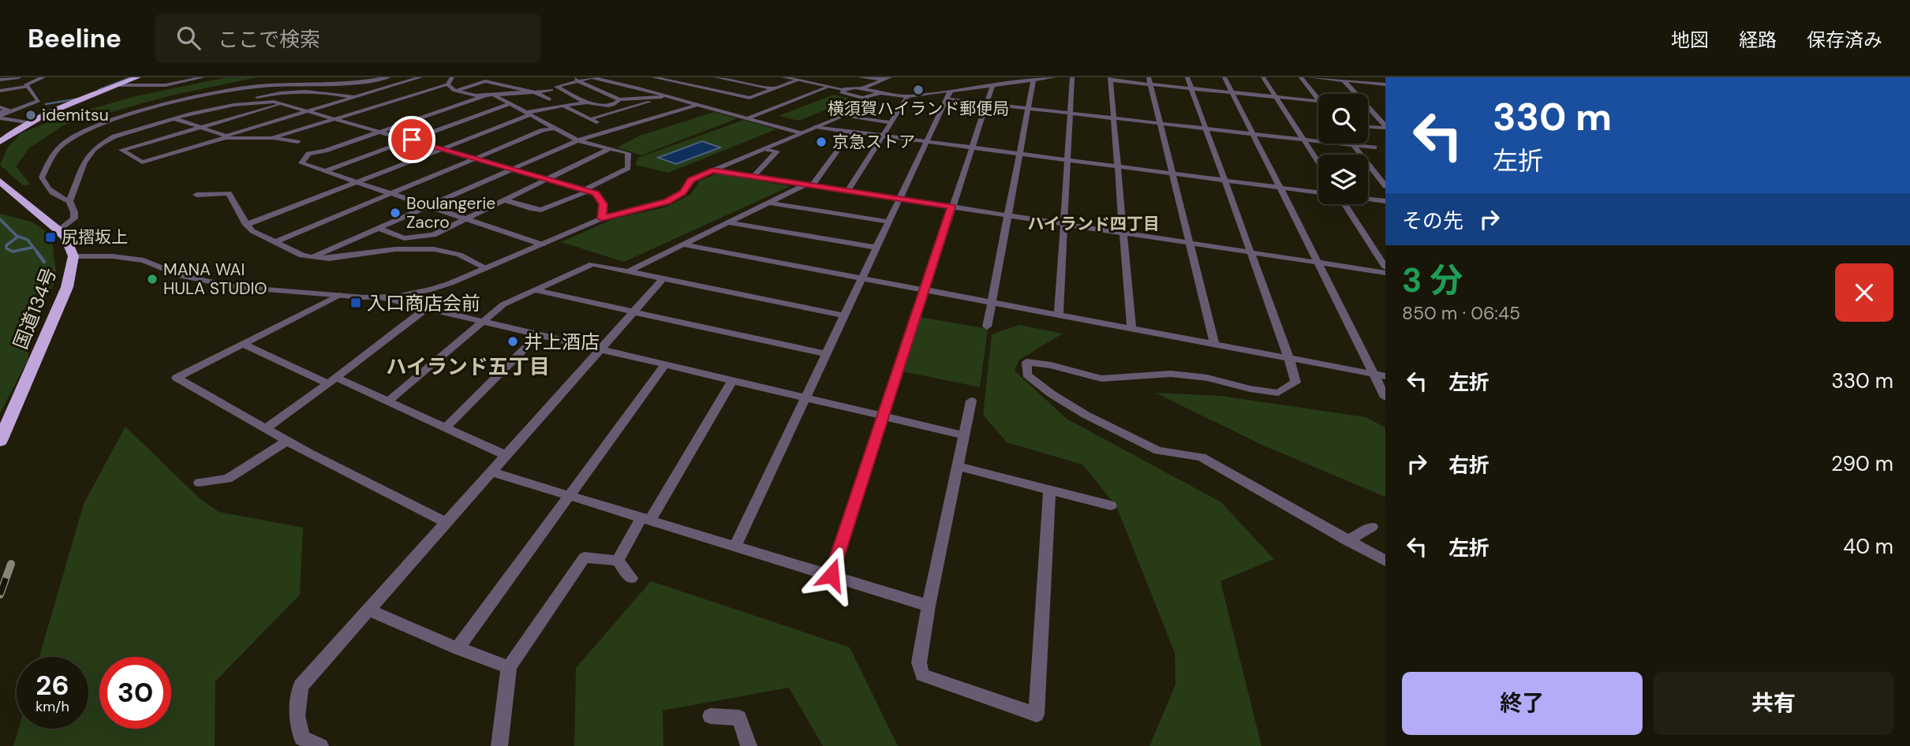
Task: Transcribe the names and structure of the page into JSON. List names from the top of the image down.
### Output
{
  "streets": {
    "highway": ["国道134号"]
  },
  "districts": ["ハイランド四丁目", "ハイランド五丁目"],
  "places": {
    "other": [
      "横須賀ハイランド郵便局",
      "idemitsu",
      "京急ストア",
      "Boulangerie Zacro",
      "MANA WAI HULA STUDIO",
      "井上酒店"
    ],
    "transit": ["尻摺坂上", "入口商店会前"]
  },
  "page": {
    "header": "Beeline",
    "search": "ここで検索",
    "nav": ["地図", "経路", "保存済み"],
    "turn": ["330 m", "左折"],
    "then": "その先",
    "heading": ["3 分", "850 m · 06:45"],
    "list": [
      {
        "name": "左折",
        "value": "330 m"
      },
      {
        "name": "右折",
        "value": "290 m"
      },
      {
        "name": "左折",
        "value": "40 m"
      }
    ],
    "speed": "26 km/h",
    "limit": "30",
    "buttons": ["終了", "共有"]
  }
}
